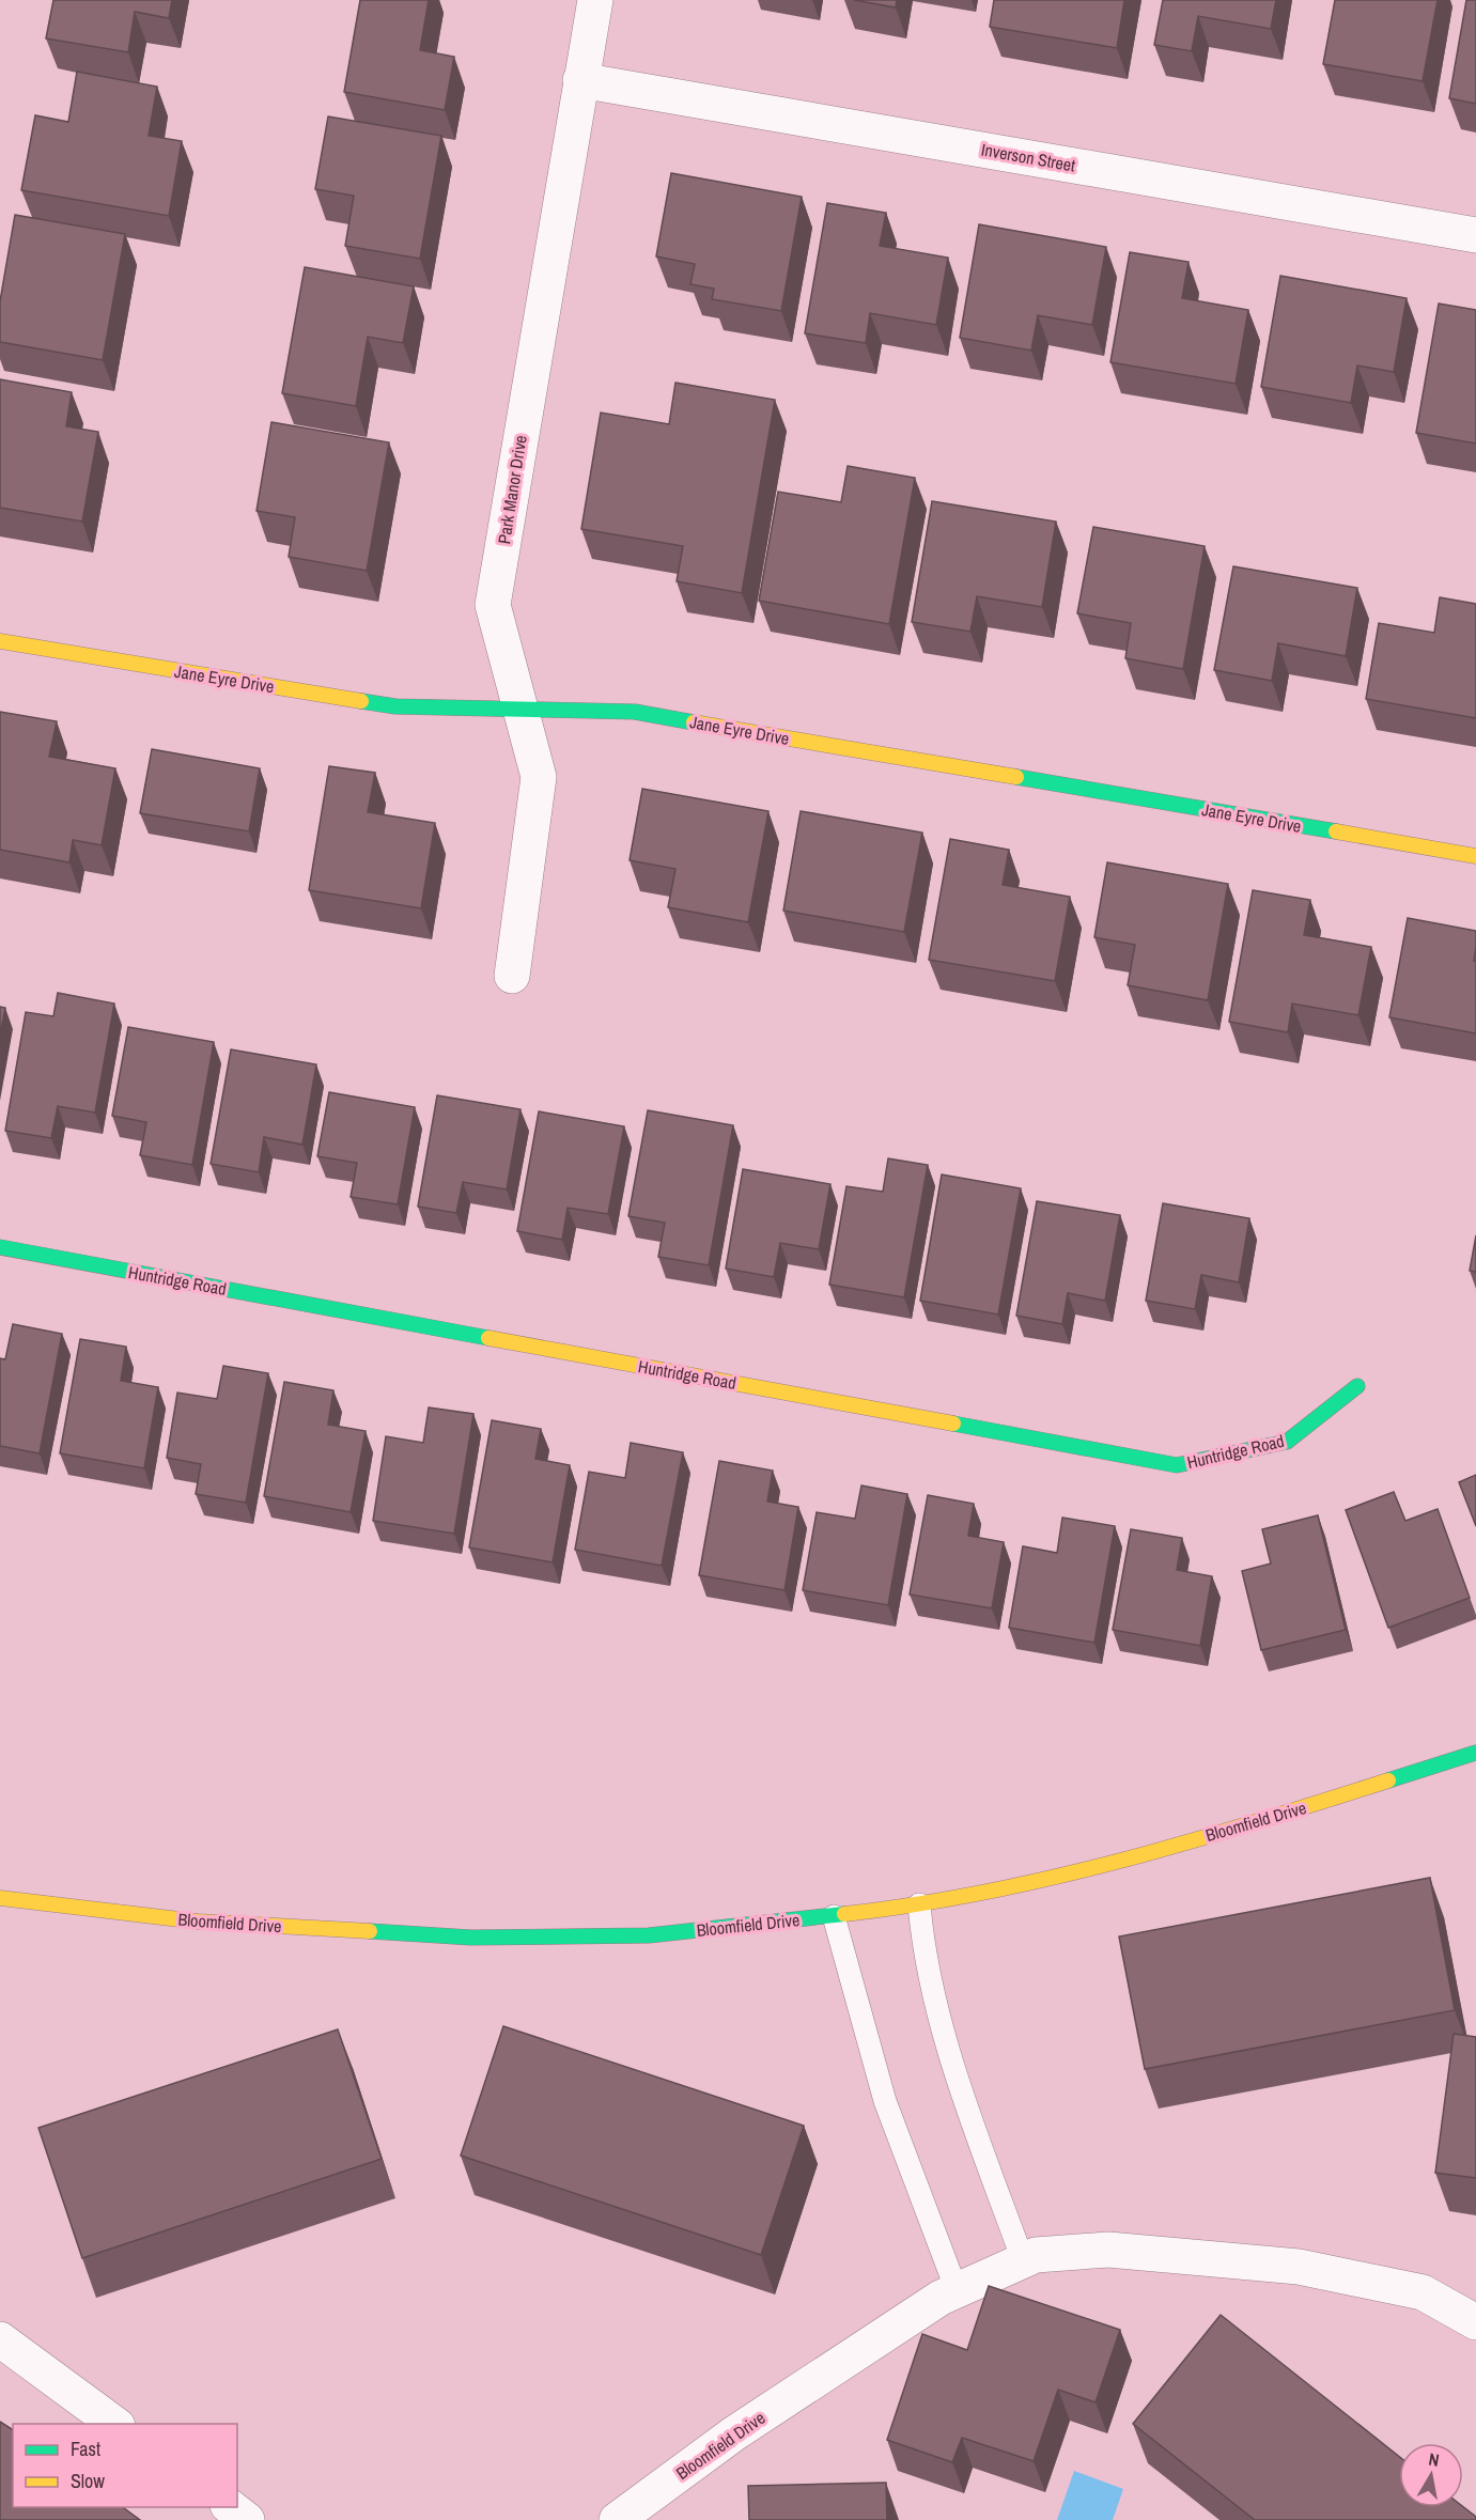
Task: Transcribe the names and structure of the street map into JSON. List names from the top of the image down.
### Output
{
  "streets": {
    "street": [
      "Inverson Street",
      "Park Manor Drive",
      "Jane Eyre Drive",
      "Huntridge Road",
      "Bloomfield Drive"
    ]
  },
  "crossings": [
    ["Inverson Street", "Park Manor Drive"],
    ["Park Manor Drive", "Jane Eyre Drive"]
  ],
  "legend": ["Fast", "Slow"],
  "north": "top"
}
